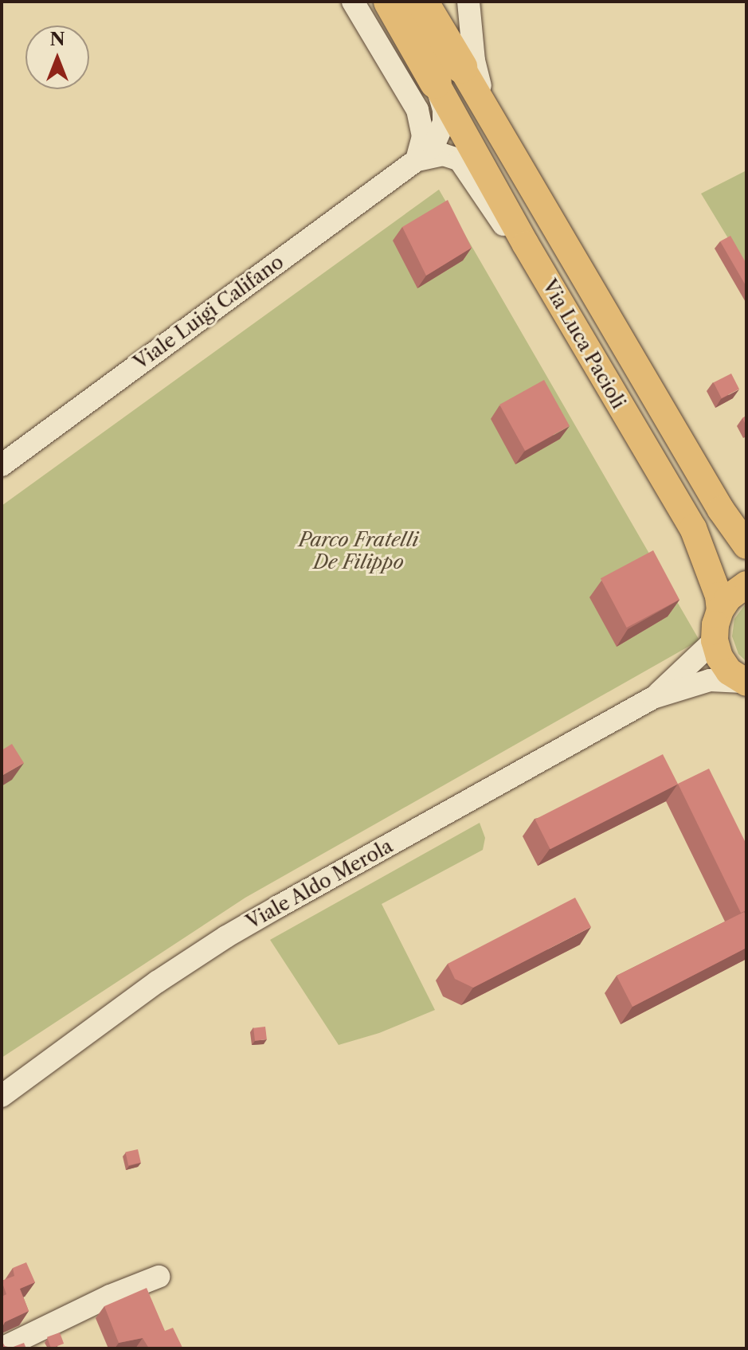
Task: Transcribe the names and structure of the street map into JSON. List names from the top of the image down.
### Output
{
  "streets": {
    "main road": ["Via Luca Pacioli"],
    "street": ["Viale Luigi Califano", "Viale Aldo Merola"]
  },
  "crossings": [
    ["Viale Luigi Califano", "Via Luca Pacioli"]
  ],
  "parks": ["Parco Fratelli De Filippo"],
  "north": "top"
}
